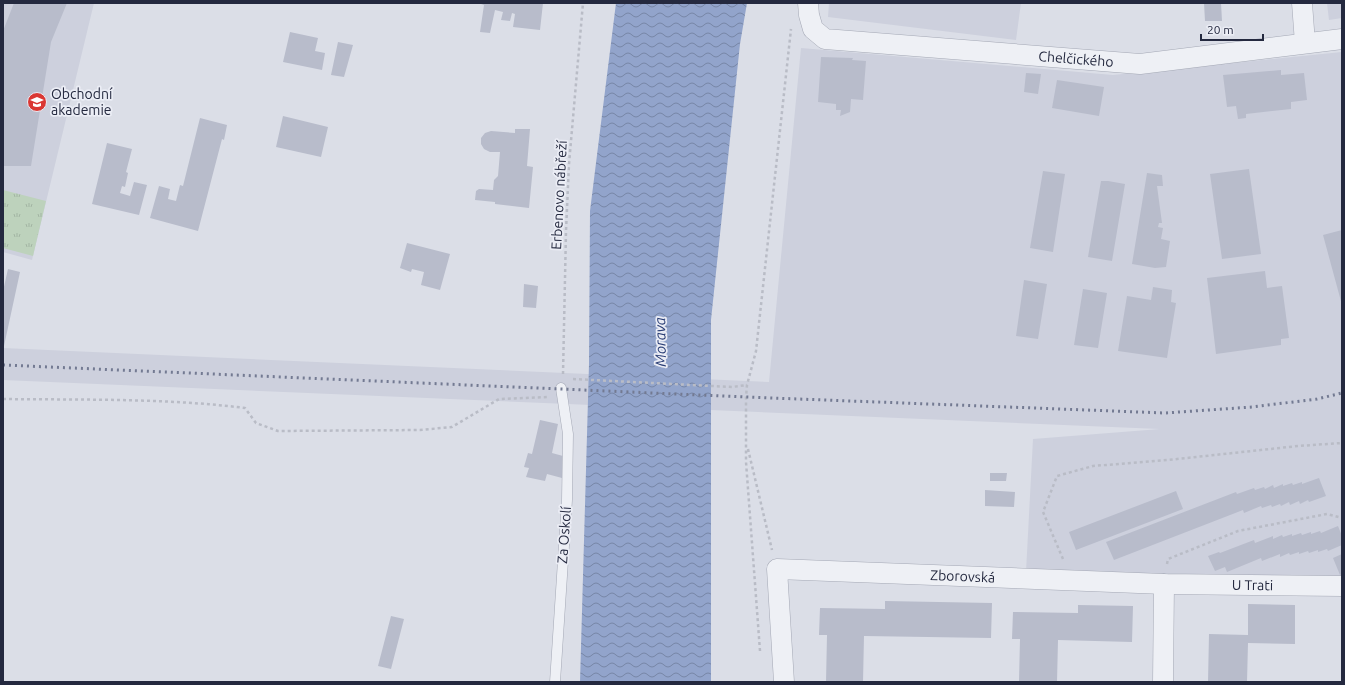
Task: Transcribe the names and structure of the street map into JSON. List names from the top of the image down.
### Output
{
  "streets": {
    "street": ["Chelčického", "Zborovská", "U Trati"],
    "lane": ["Za Oskolí"],
    "path": ["Erbenovo nábřeží"]
  },
  "crossings": [
    ["Erbenovo nábřeží", "Za Oskolí"],
    ["Zborovská", "U Trati"]
  ],
  "water": ["Morava"],
  "places": {
    "school or university": ["Obchodní akademie"]
  },
  "scale_bar": "20 m"
}
